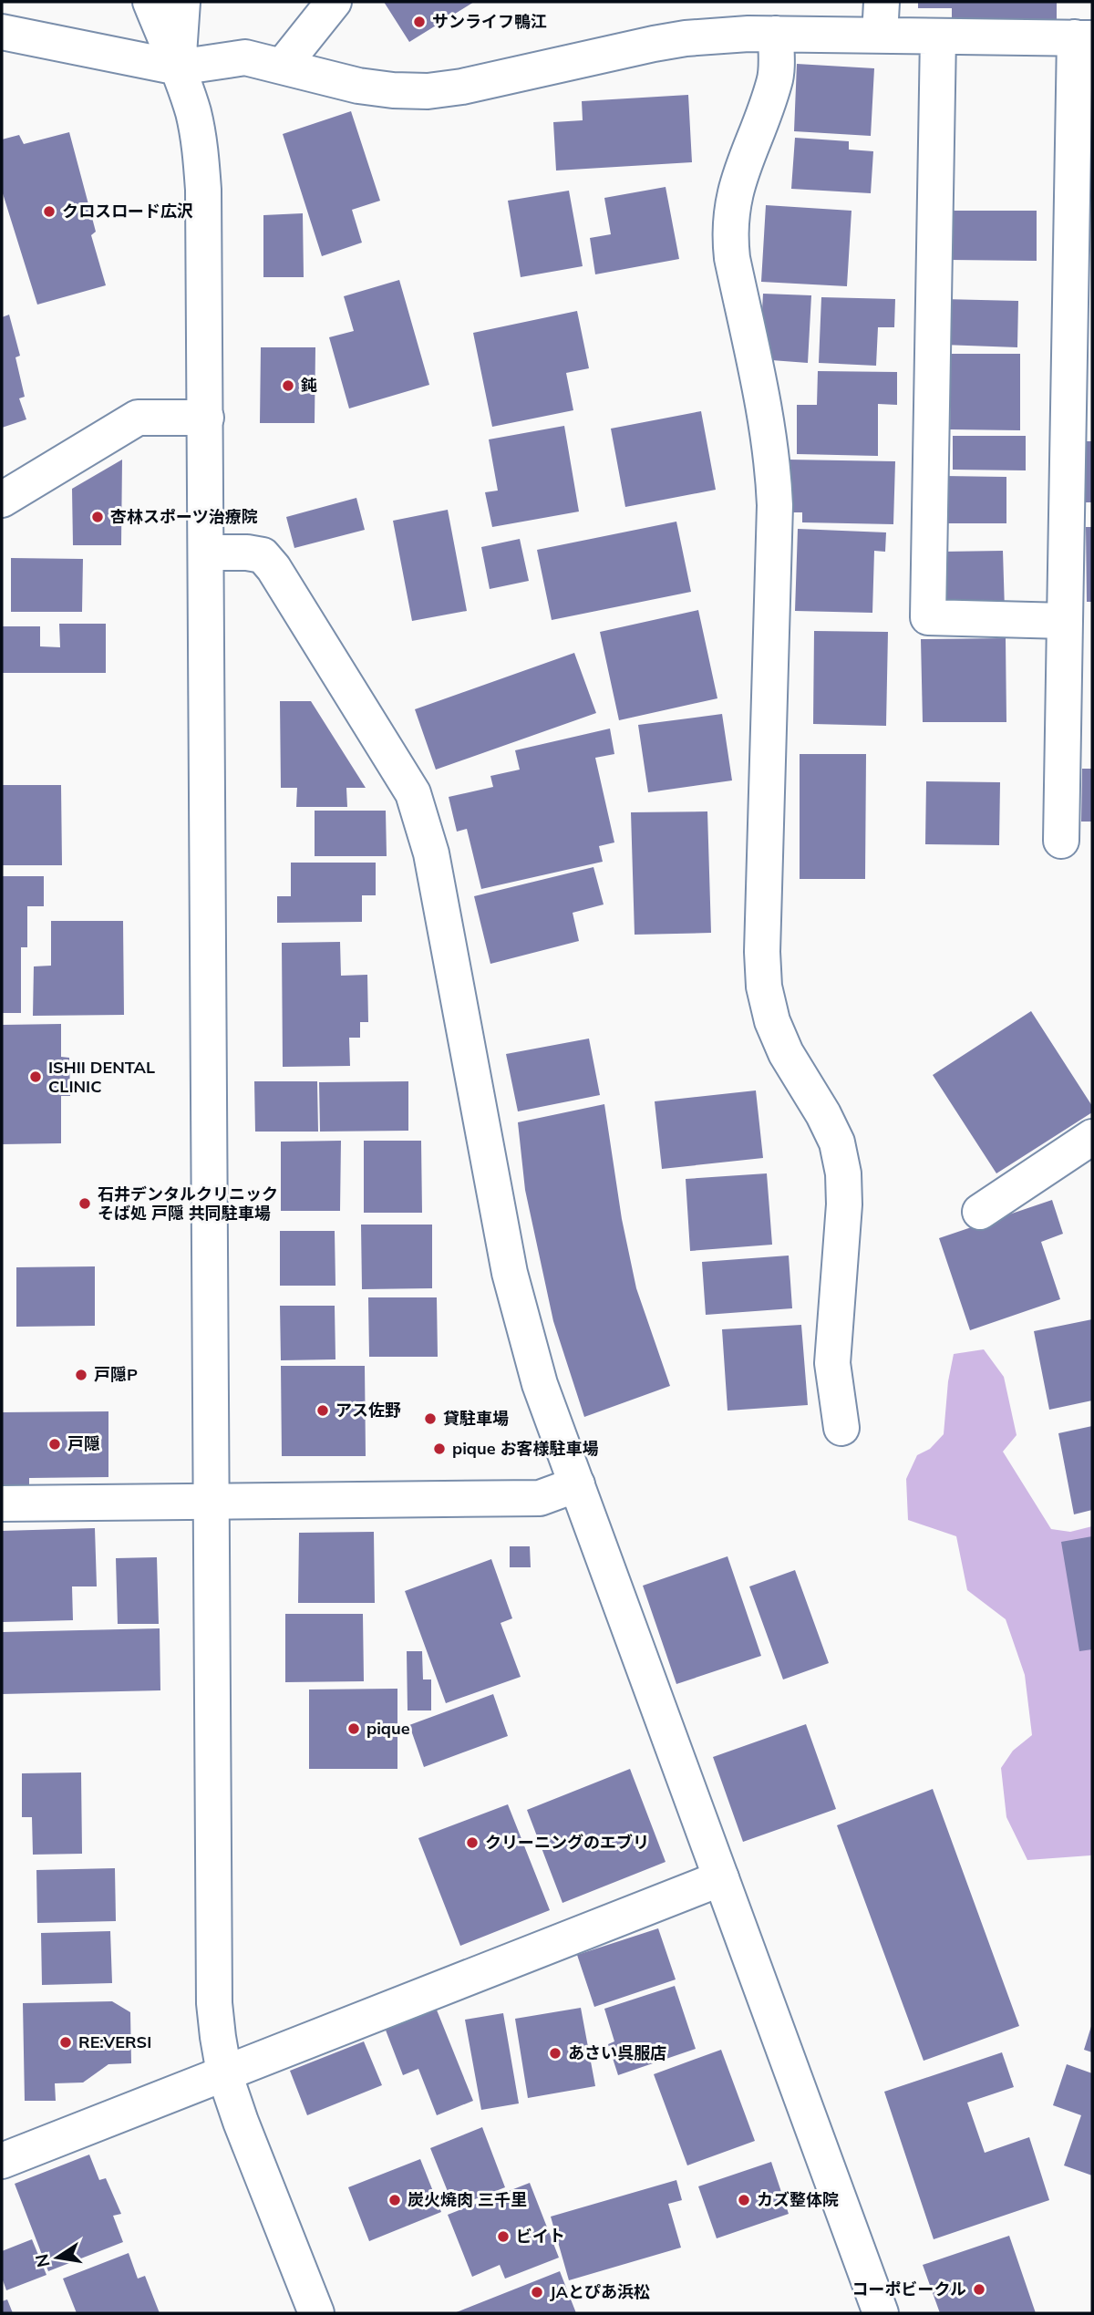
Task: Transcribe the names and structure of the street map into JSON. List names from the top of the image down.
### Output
{
  "places": [
    "サンライフ鴨江",
    "クロスロード広沢",
    "鈍",
    "杏林スポーツ治療院",
    "ISHII DENTAL CLINIC",
    "石井デンタルクリニック そば処 戸隠 共同駐車場",
    "戸隠P",
    "アス佐野",
    "貸駐車場",
    "戸隠",
    "pique お客様駐車場",
    "pique",
    "クリーニングのエブリ",
    "RE:VERSI",
    "あさい呉服店",
    "炭火焼肉 三千里",
    "カズ整体院",
    "ビイト",
    "コーポビークル",
    "JAとぴあ浜松"
  ],
  "north": "left"
}
